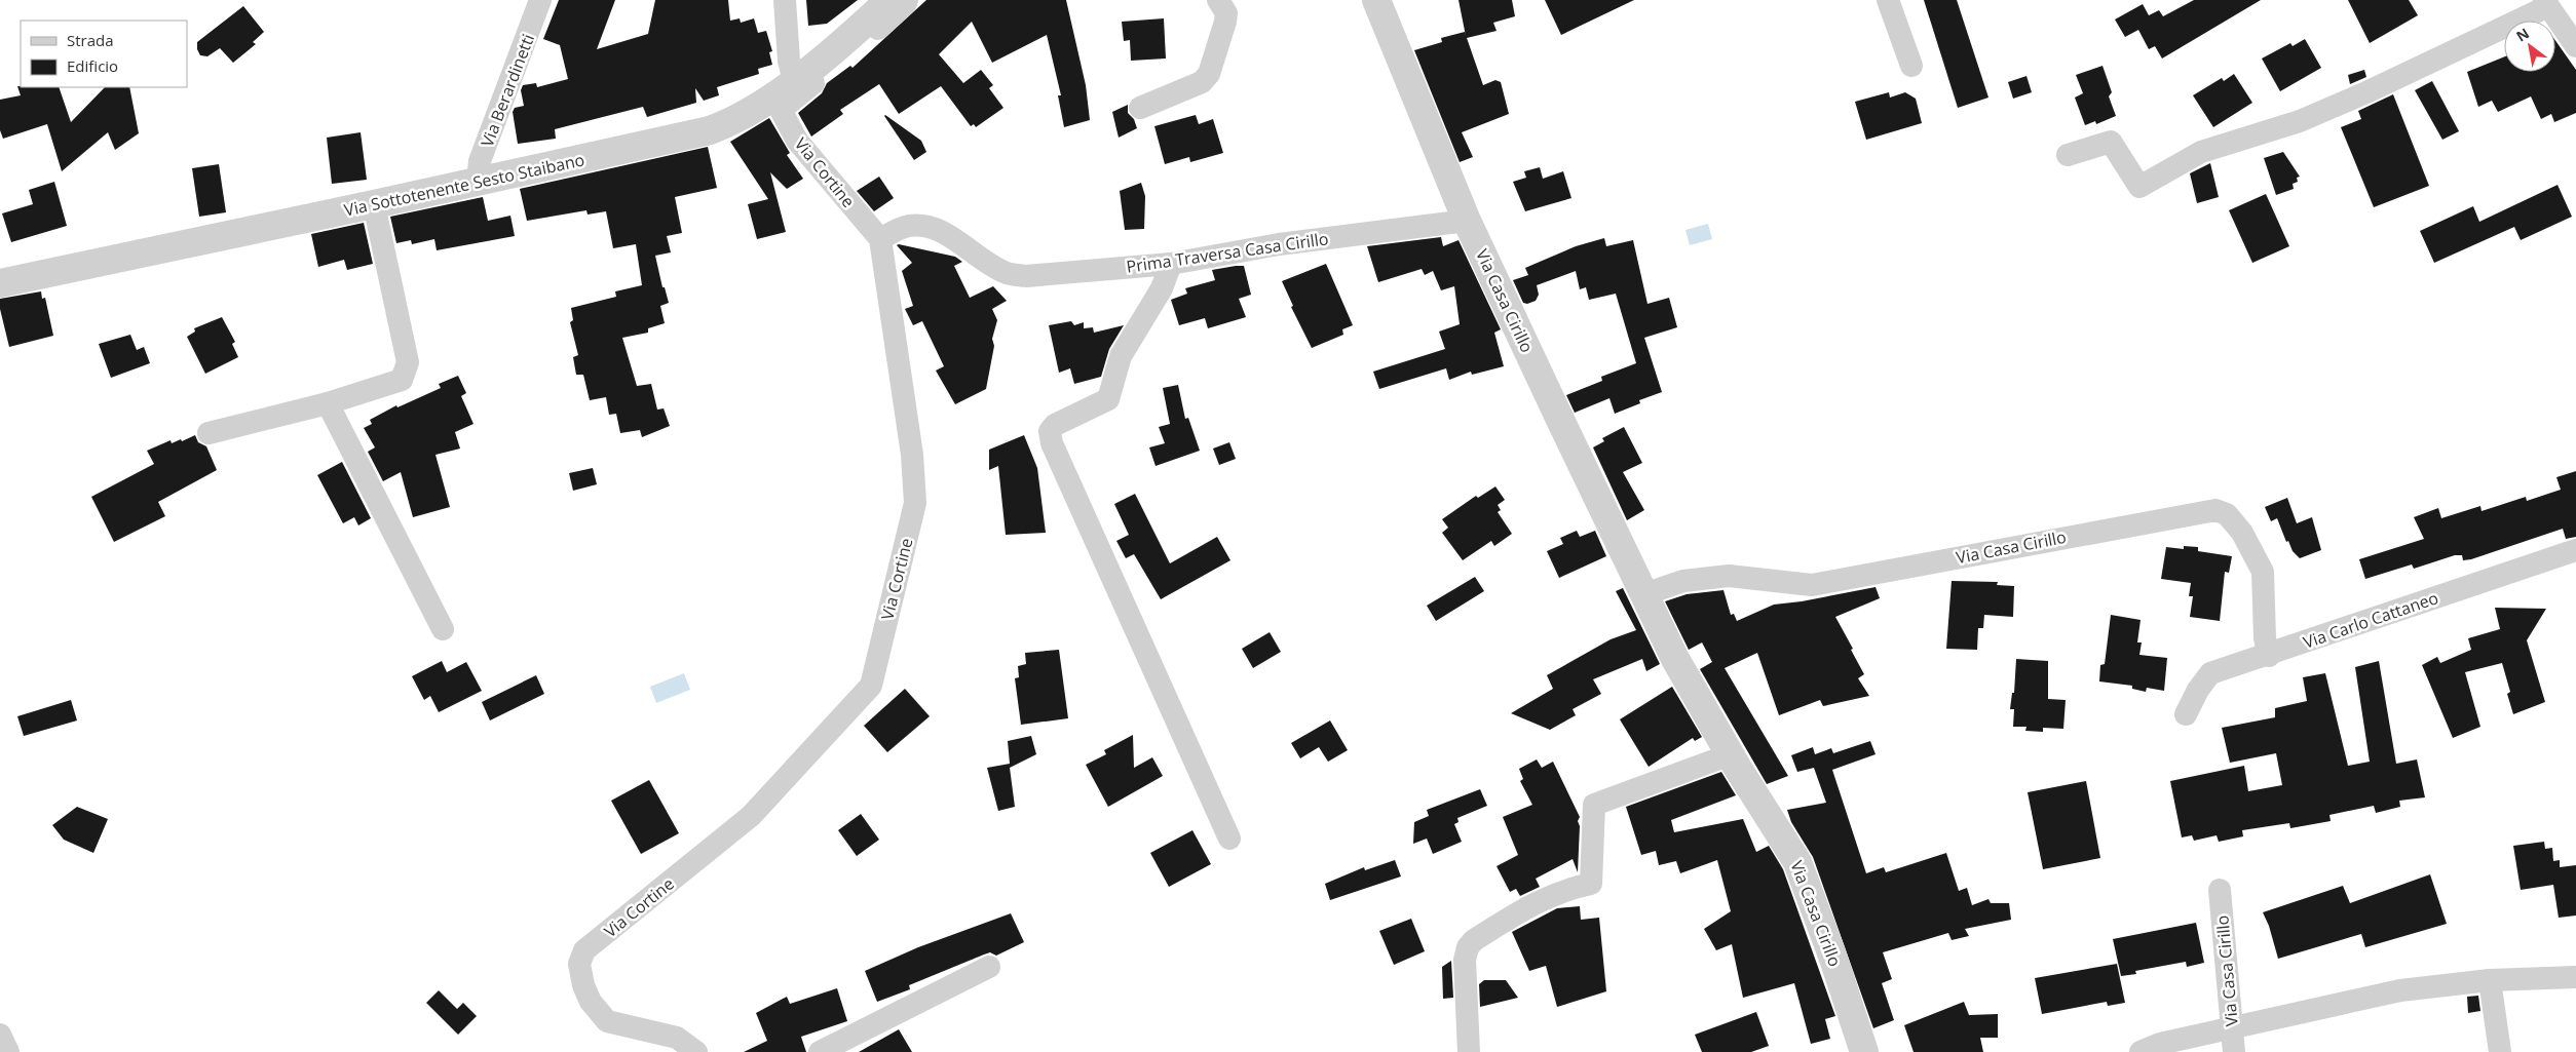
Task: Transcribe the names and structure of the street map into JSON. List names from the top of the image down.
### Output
{
  "streets": {
    "street": [
      "Via Berardinetti",
      "Via Cortine",
      "Via Sottotenente Sesto Staibano",
      "Prima Traversa Casa Cirillo",
      "Via Casa Cirillo",
      "Via Carlo Cattaneo"
    ]
  },
  "crossings": [
    ["Via Berardinetti", "Via Sottotenente Sesto Staibano"],
    ["Via Cortine", "Prima Traversa Casa Cirillo"],
    ["Prima Traversa Casa Cirillo", "Via Casa Cirillo"],
    ["Via Casa Cirillo", "Via Carlo Cattaneo"]
  ],
  "legend": ["Strada", "Edificio"],
  "north": "top left"
}
